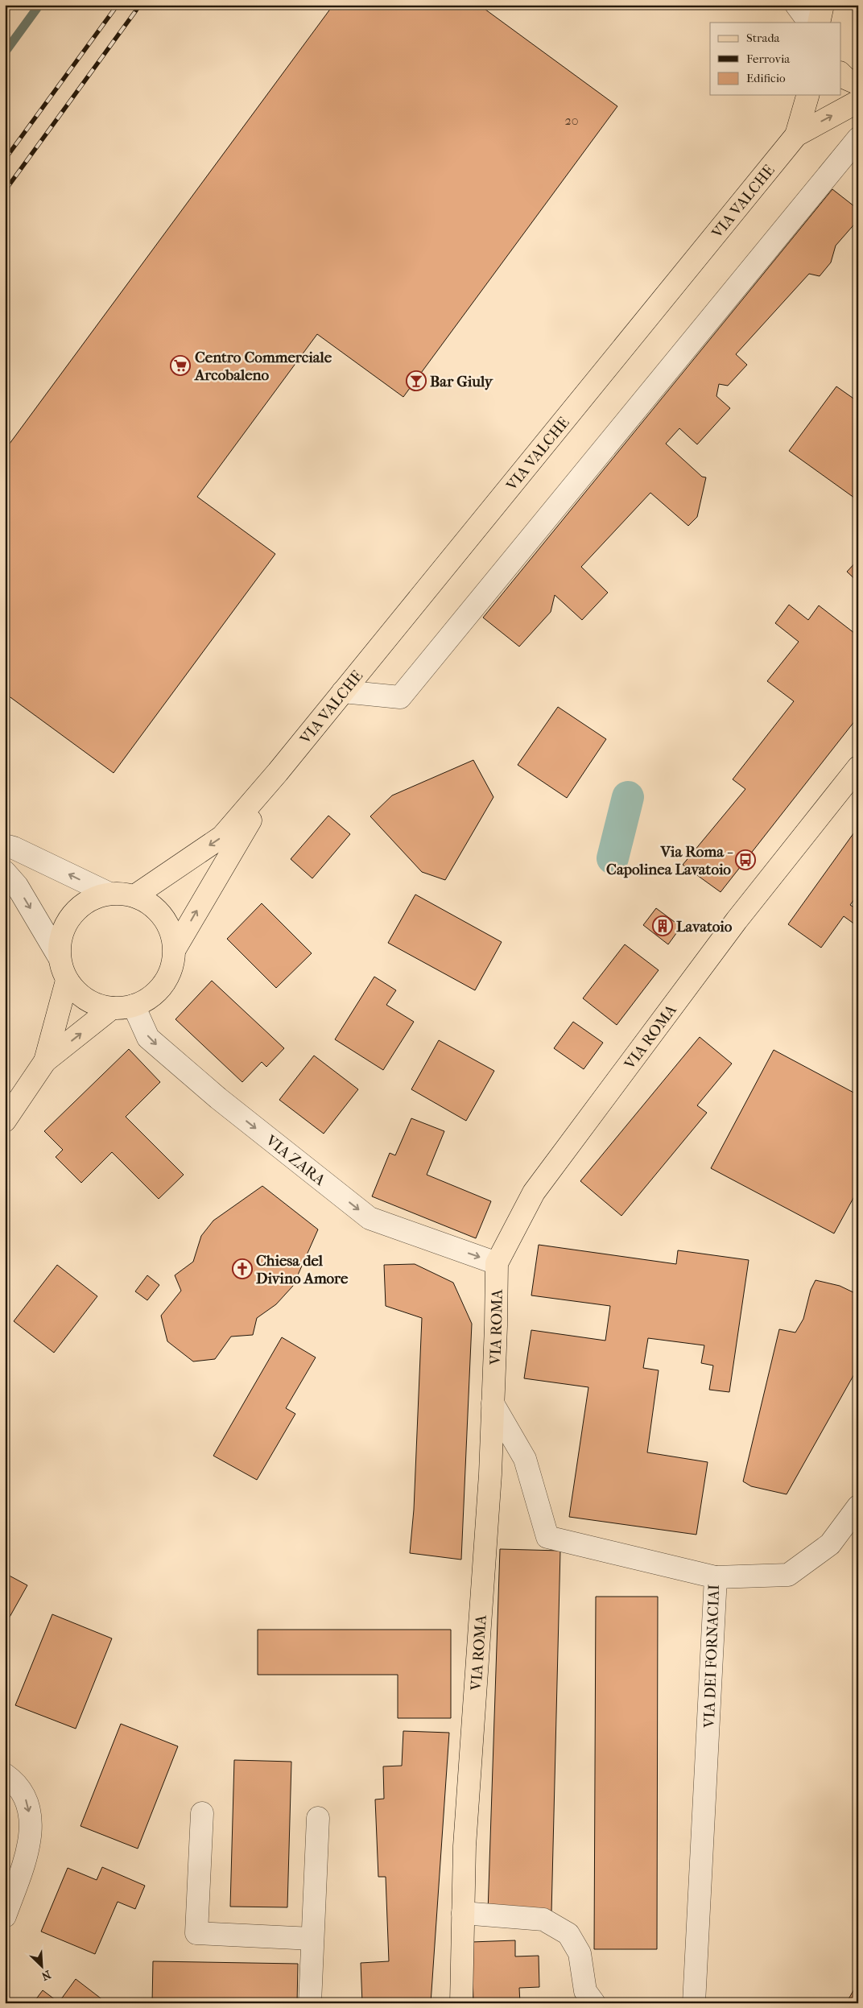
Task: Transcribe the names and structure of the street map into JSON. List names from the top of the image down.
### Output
{
  "streets": {
    "main road": ["VIA VALCHE", "VIA ROMA"],
    "street": ["VIA ZARA", "VIA DEI FORNACIAI"]
  },
  "crossings": [
    ["VIA VALCHE", "VIA ZARA"],
    ["VIA ROMA", "VIA ZARA"],
    ["VIA ROMA", "VIA DEI FORNACIAI"]
  ],
  "one_way": ["VIA ZARA"],
  "places": {
    "supermarket": ["Centro Commerciale Arcobaleno"],
    "bar": ["Bar Giuly"],
    "bus stop": ["Via Roma - Capolinea Lavatoio"],
    "building": ["Lavatoio"],
    "church": ["Chiesa del Divino Amore"]
  },
  "house_numbers": ["20"],
  "legend": ["Strada", "Ferrovia", "Edificio"],
  "north": "bottom right"
}
